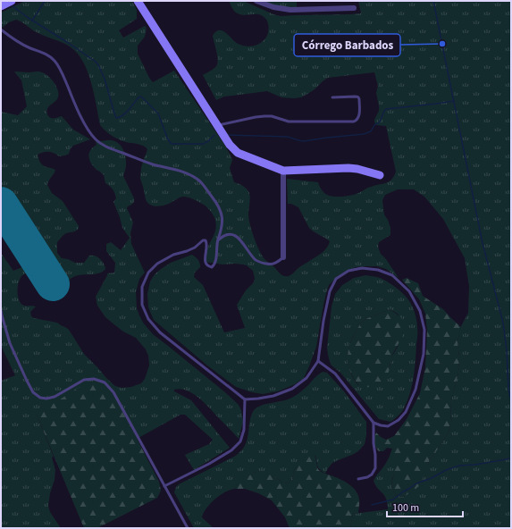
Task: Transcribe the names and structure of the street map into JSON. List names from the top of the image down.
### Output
{
  "places": ["Córrego Barbados"],
  "scale_bar": "100 m"
}
